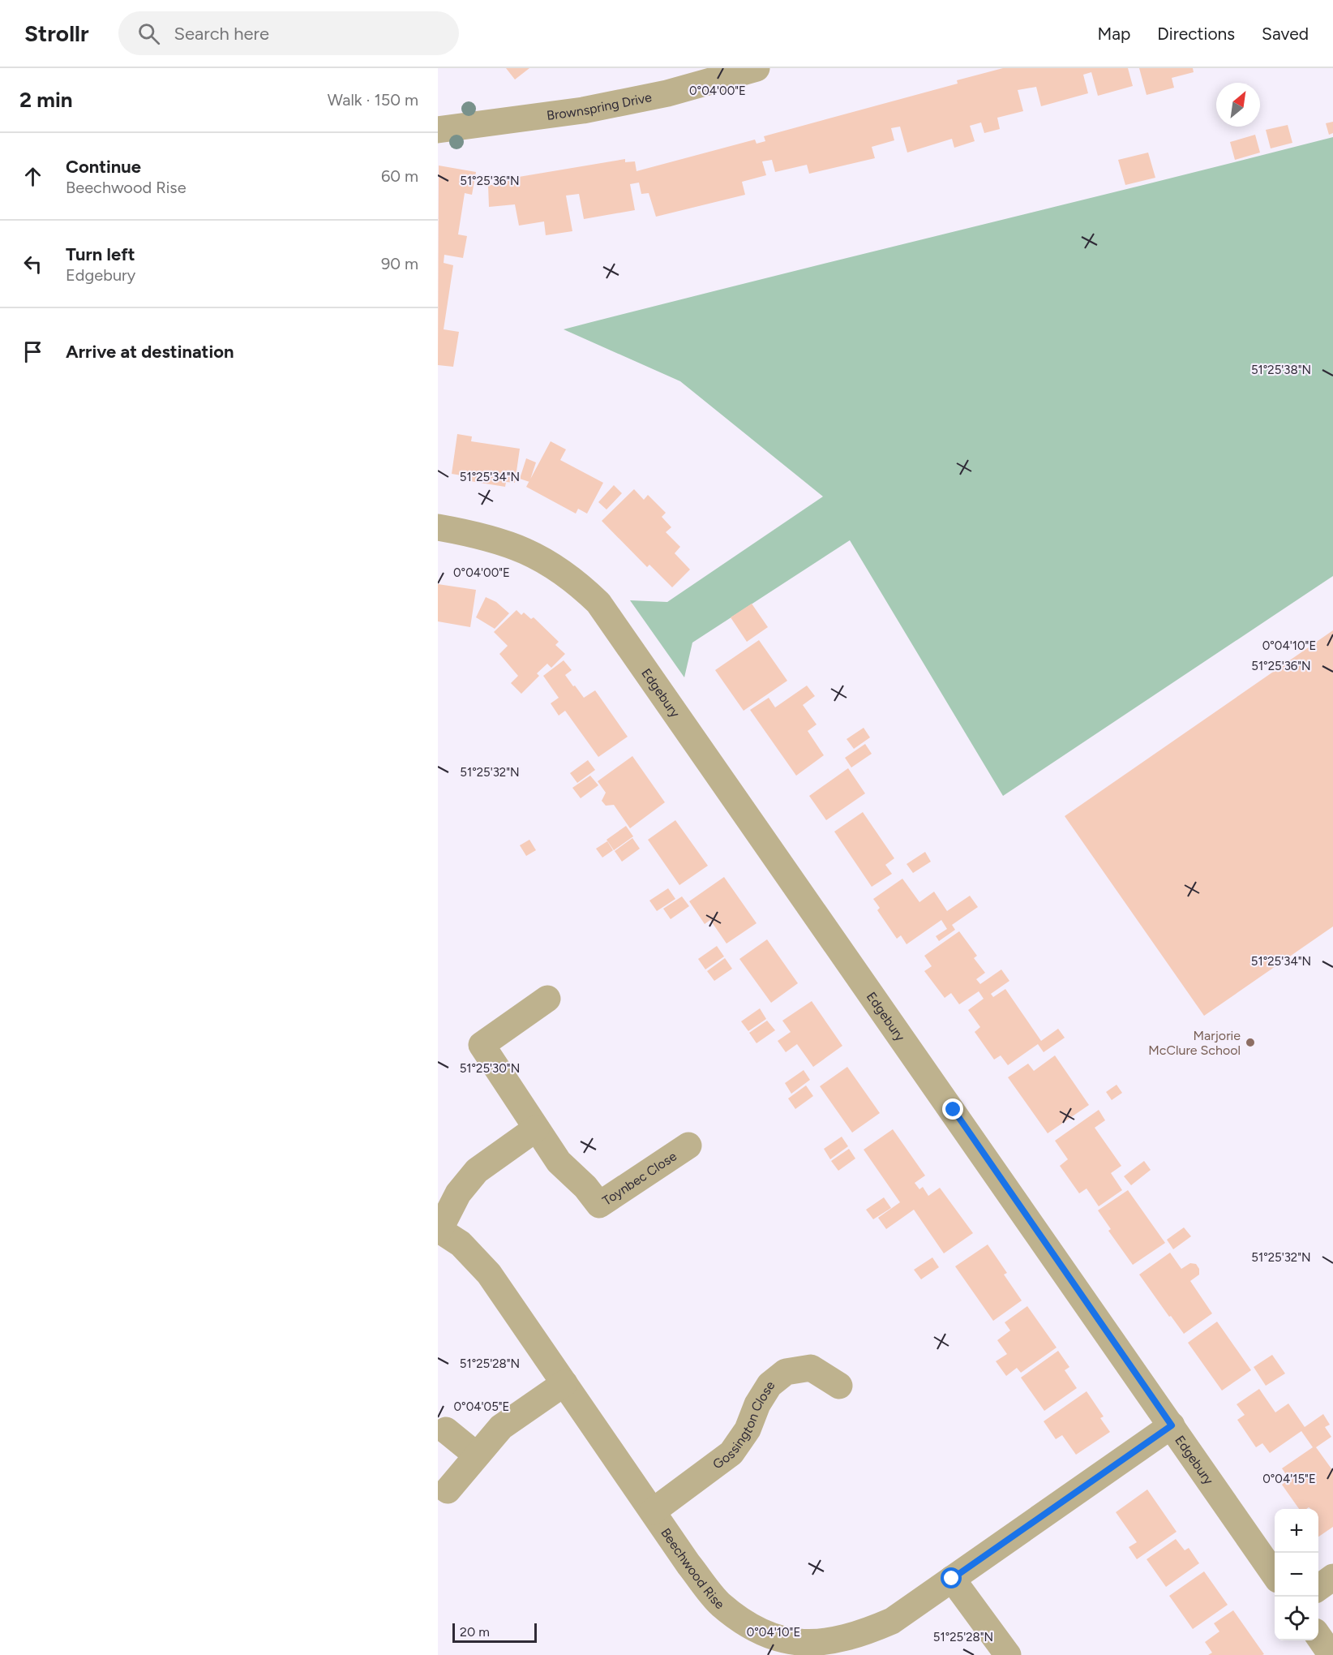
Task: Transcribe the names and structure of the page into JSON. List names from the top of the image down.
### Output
{
  "streets": {
    "street": [
      "Brownspring Drive",
      "Edgebury",
      "Toynbec Close",
      "Gossington Close",
      "Beechwood Rise"
    ]
  },
  "crossings": [
    ["Edgebury", "Beechwood Rise"],
    ["Gossington Close", "Beechwood Rise"]
  ],
  "places": ["Marjorie McClure School"],
  "scale_bar": "20 m",
  "north": "top right",
  "page": {
    "header": "Strollr",
    "search": "Search here",
    "nav": ["Map", "Directions", "Saved"],
    "heading": ["2 min", "Walk · 150 m"],
    "list": [
      ["Continue", "Beechwood Rise", "60 m"],
      ["Turn left", "Edgebury", "90 m"],
      "Arrive at destination"
    ],
    "map_buttons": ["+", "−"],
    "scale": "20 m"
  },
  "coordinates": [
    "0°04'00\"E",
    "51°25'36\"N",
    "51°25'38\"N",
    "51°25'34\"N",
    "0°04'10\"E",
    "51°25'32\"N",
    "51°25'30\"N",
    "51°25'28\"N",
    "0°04'05\"E",
    "0°04'15\"E"
  ]
}
